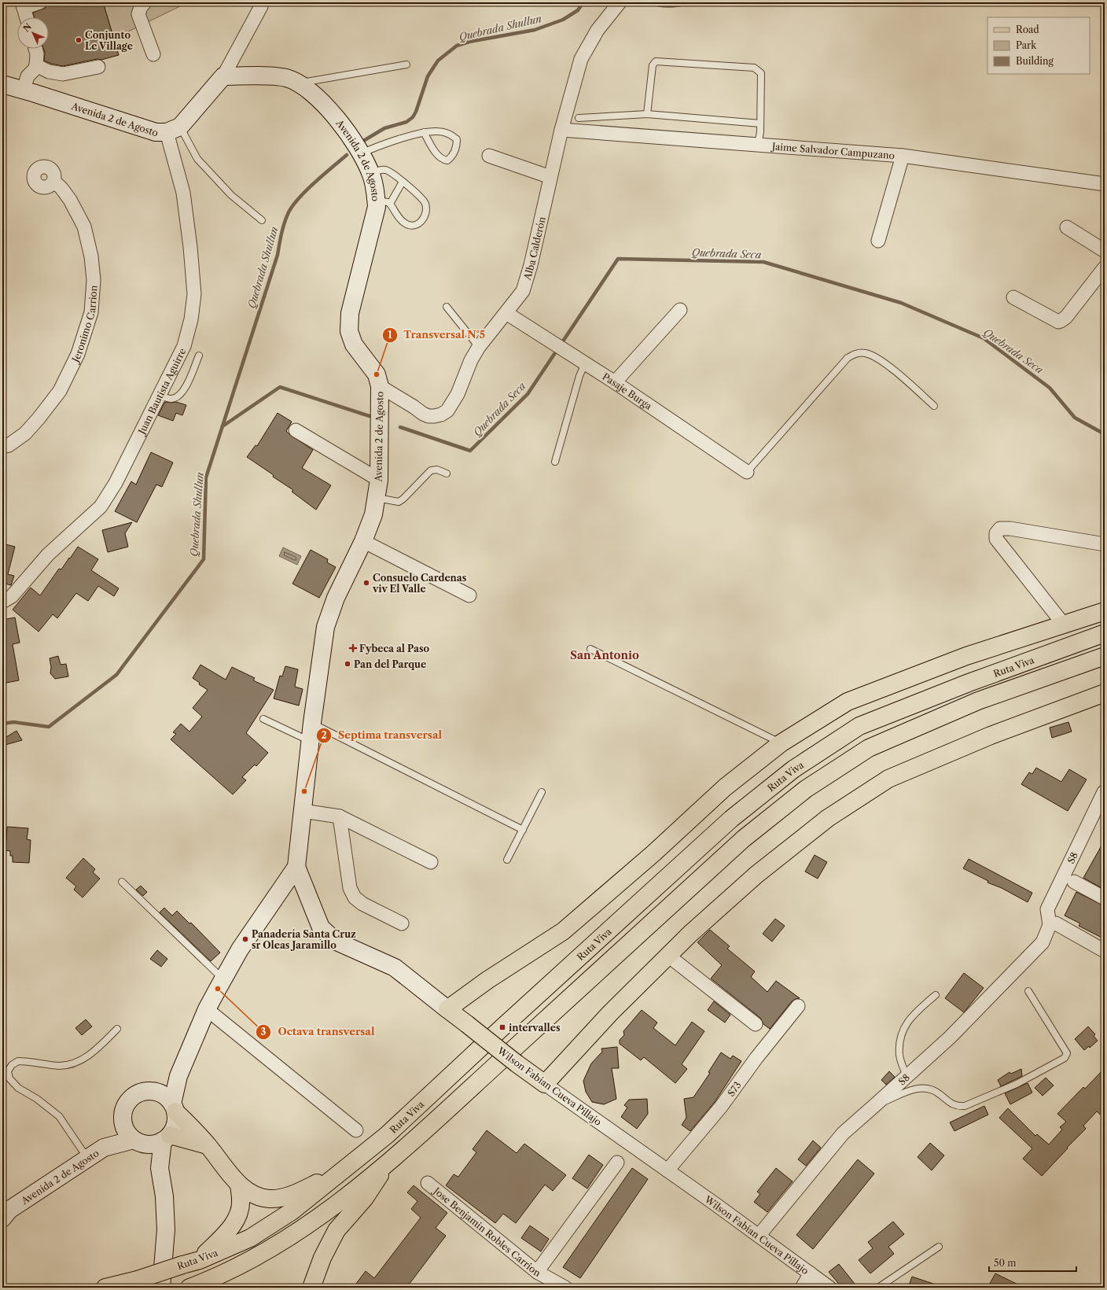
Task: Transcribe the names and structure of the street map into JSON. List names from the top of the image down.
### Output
{
  "streets": {
    "main road": ["Avenida 2 de Agosto", "Ruta Viva", "Wilson Fabian Cueva Pillajo"],
    "street": [
      "Jaime Salvador Campuzano",
      "Alba Calderón",
      "Jeronimo Carrion",
      "Juan Bautista Aguirre",
      "Pasaje Burga",
      "S8",
      "S73",
      "Jose Benjamin Robles Carrion"
    ]
  },
  "crossings": [
    ["Avenida 2 de Agosto", "Alba Calderón"],
    ["Avenida 2 de Agosto", "Juan Bautista Aguirre"],
    ["Avenida 2 de Agosto", "Wilson Fabian Cueva Pillajo"],
    ["Jaime Salvador Campuzano", "Alba Calderón"],
    ["Alba Calderón", "Pasaje Burga"],
    ["S8", "Wilson Fabian Cueva Pillajo"],
    ["Wilson Fabian Cueva Pillajo", "S73"]
  ],
  "districts": ["San Antonio"],
  "water": ["Quebrada Shullun", "Quebrada Seca"],
  "places": {
    "other": [
      "Conjunto Le Village",
      "Transversal N°5",
      "Consuelo Cardenas viv El Valle",
      "Pan del Parque",
      "Septima transversal",
      "Panadería Santa Cruz sr Oleas Jaramillo",
      "Octava transversal"
    ],
    "health": ["Fybeca al Paso"],
    "transit": ["intervalles"]
  },
  "legend": ["Road", "Park", "Building"],
  "scale_bar": "50 m",
  "north": "top left"
}
